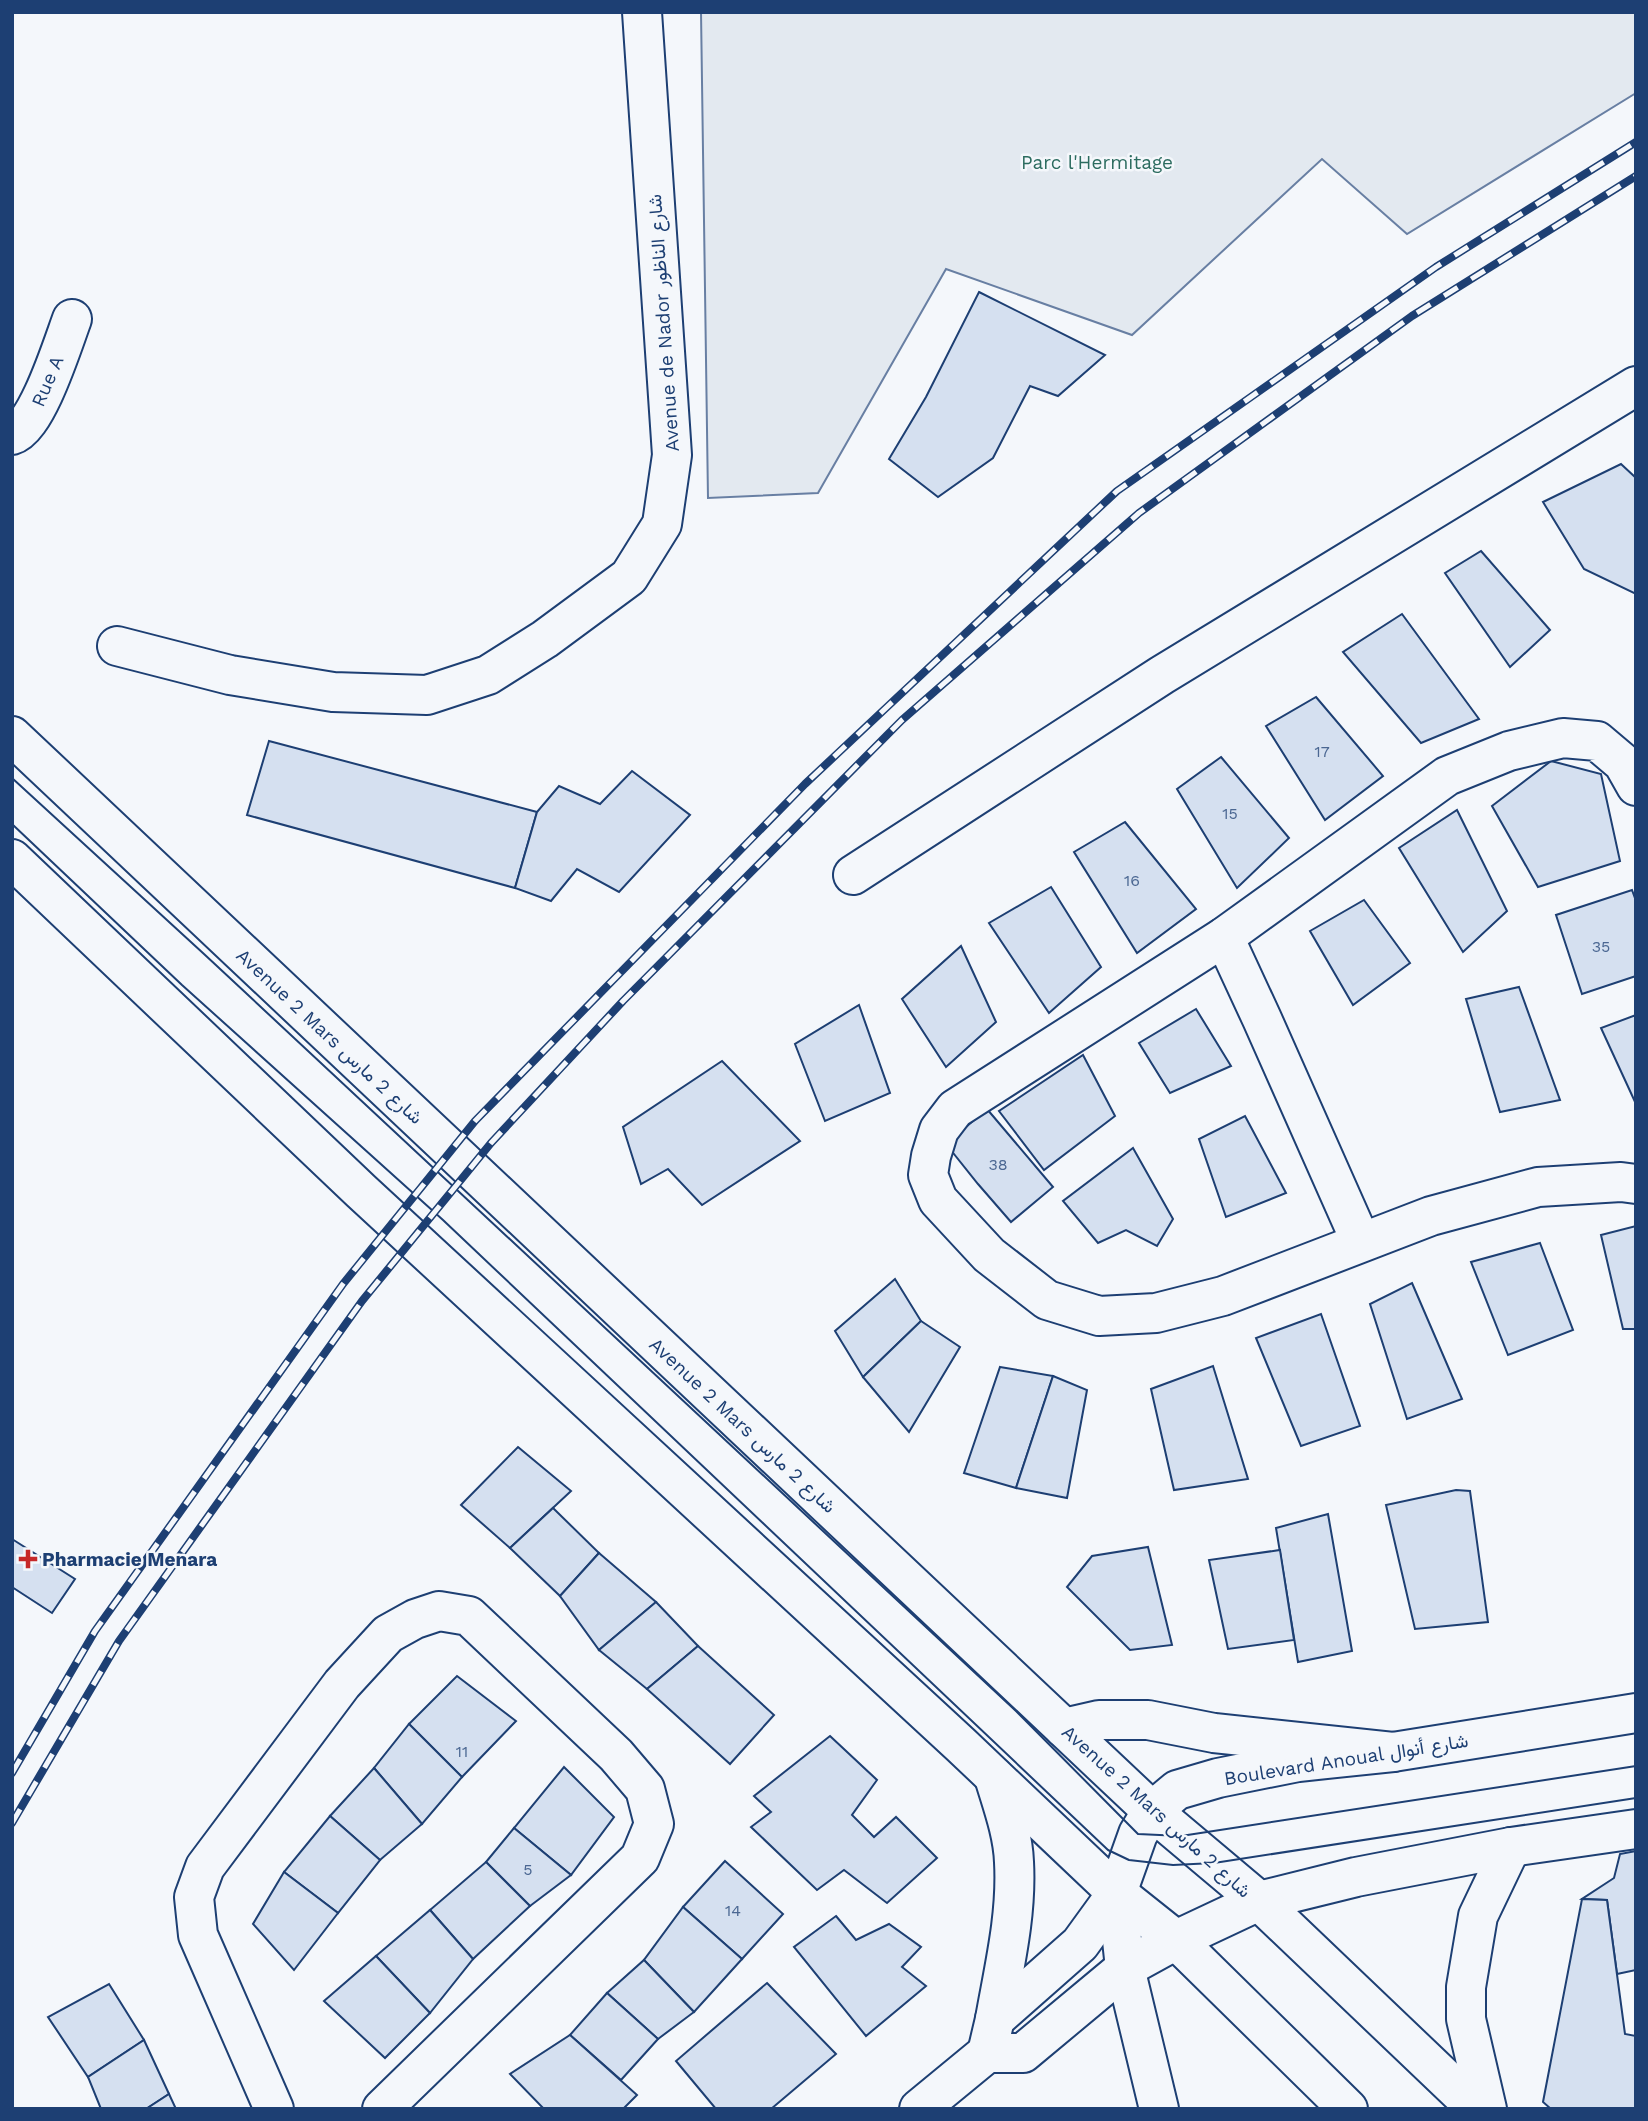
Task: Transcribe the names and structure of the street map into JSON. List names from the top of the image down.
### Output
{
  "streets": {
    "street": [
      "Avenue de Nador شارع الناظور",
      "Rue A",
      "Avenue 2 Mars شارع 2 مارس",
      "Boulevard Anoual شارع أنوال"
    ]
  },
  "crossings": [
    ["Avenue 2 Mars شارع 2 مارس", "Boulevard Anoual شارع أنوال"]
  ],
  "parks": ["Parc l'Hermitage"],
  "places": {
    "health": ["Pharmacie Menara"]
  },
  "house_numbers": [
    "17",
    "15",
    "16",
    "35",
    "38",
    "11",
    "5",
    "14"
  ]
}
